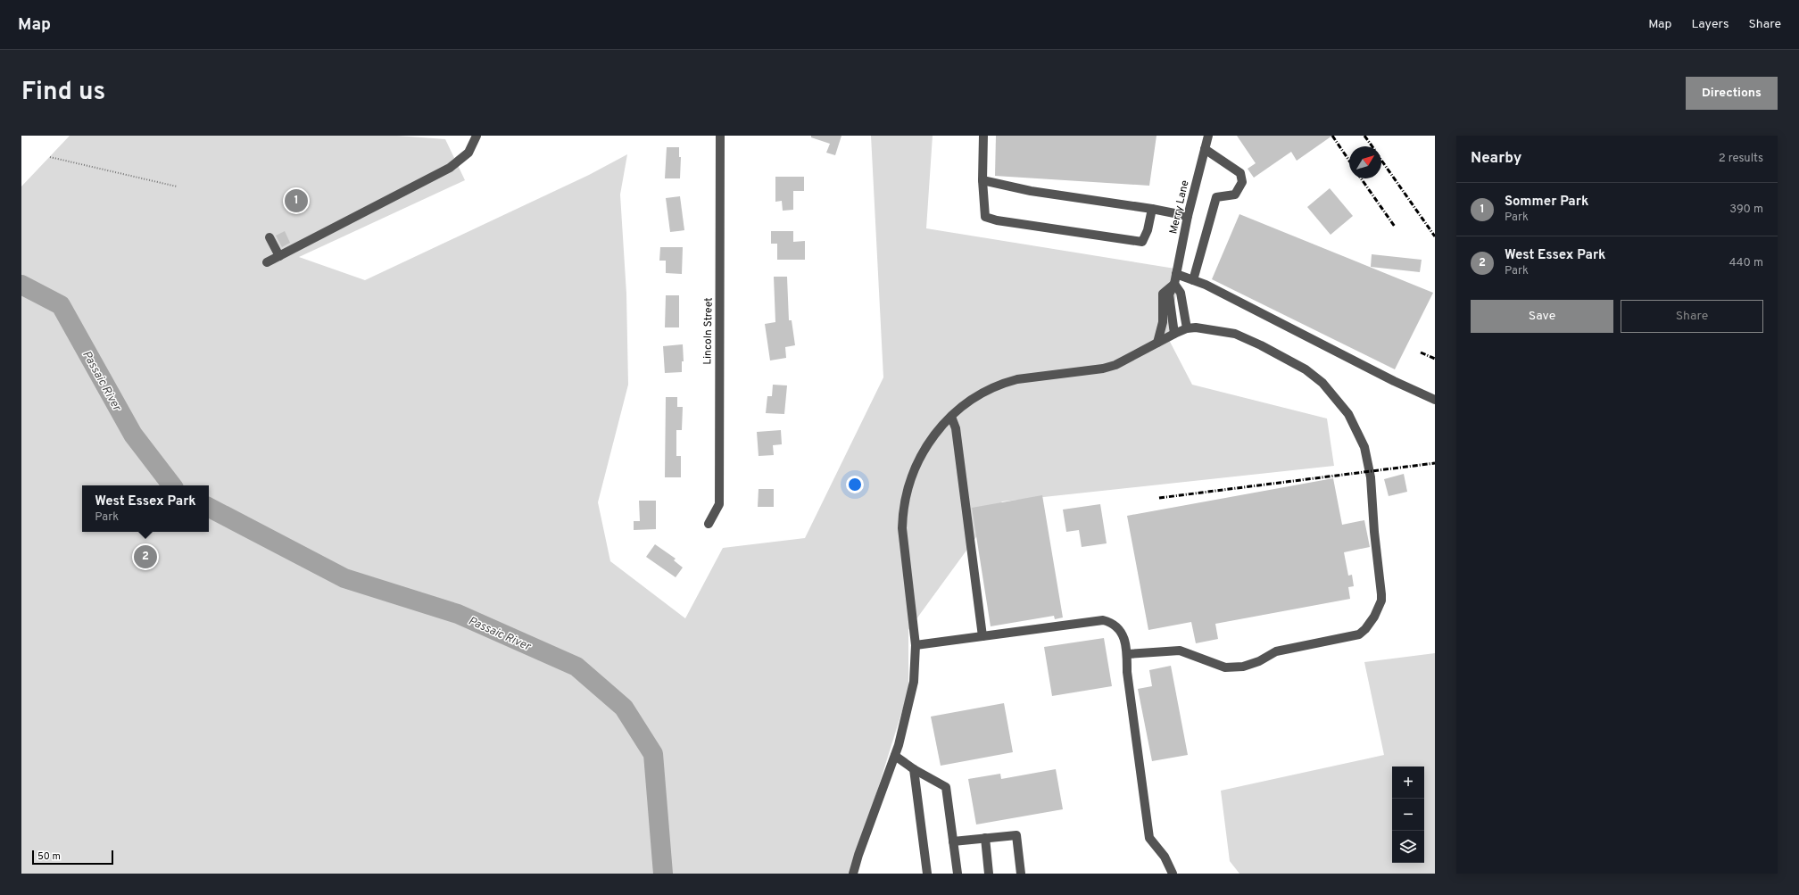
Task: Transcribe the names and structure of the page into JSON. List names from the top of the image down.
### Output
{
  "streets": {
    "street": ["Merry Lane", "Lincoln Street"]
  },
  "water": ["Passaic River"],
  "scale_bar": "50 m",
  "north": "top right",
  "page": {
    "header": "Map",
    "nav": ["Map", "Layers", "Share"],
    "title": "Find us",
    "buttons": [
      "Directions",
      ["Save", "Share"]
    ],
    "heading": ["Nearby", "2 results"],
    "list": [
      {
        "mark": "1",
        "name": "Sommer Park",
        "note": "Park",
        "value": "390 m"
      },
      {
        "mark": "2",
        "name": "West Essex Park",
        "note": "Park",
        "value": "440 m"
      }
    ],
    "pins": ["1", "2"],
    "popup": ["West Essex Park", "Park"],
    "map_buttons": ["+", "−"],
    "scale": "50 m"
  }
}
